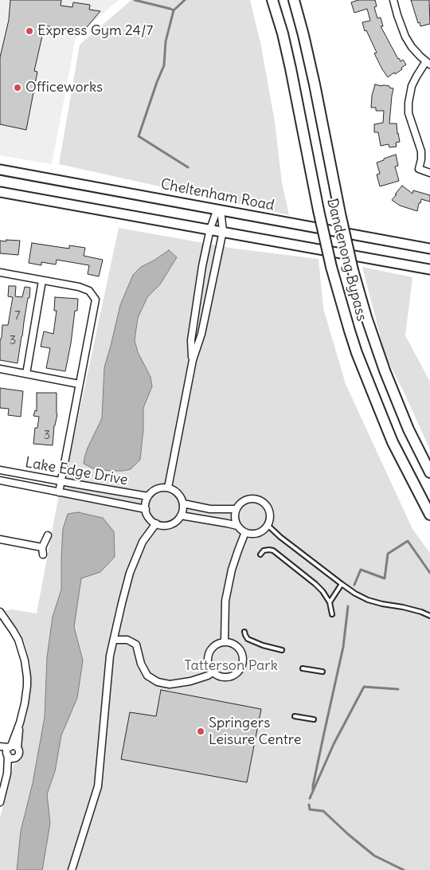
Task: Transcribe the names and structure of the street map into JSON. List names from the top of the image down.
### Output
{
  "streets": {
    "highway": ["Dandenong Bypass"],
    "main road": ["Cheltenham Road"],
    "street": ["Lake Edge Drive"]
  },
  "parks": ["Tatterson Park"],
  "places": ["Express Gym 24/7", "Officeworks", "Springers Leisure Centre"],
  "house_numbers": ["7", "3", "3"]
}
